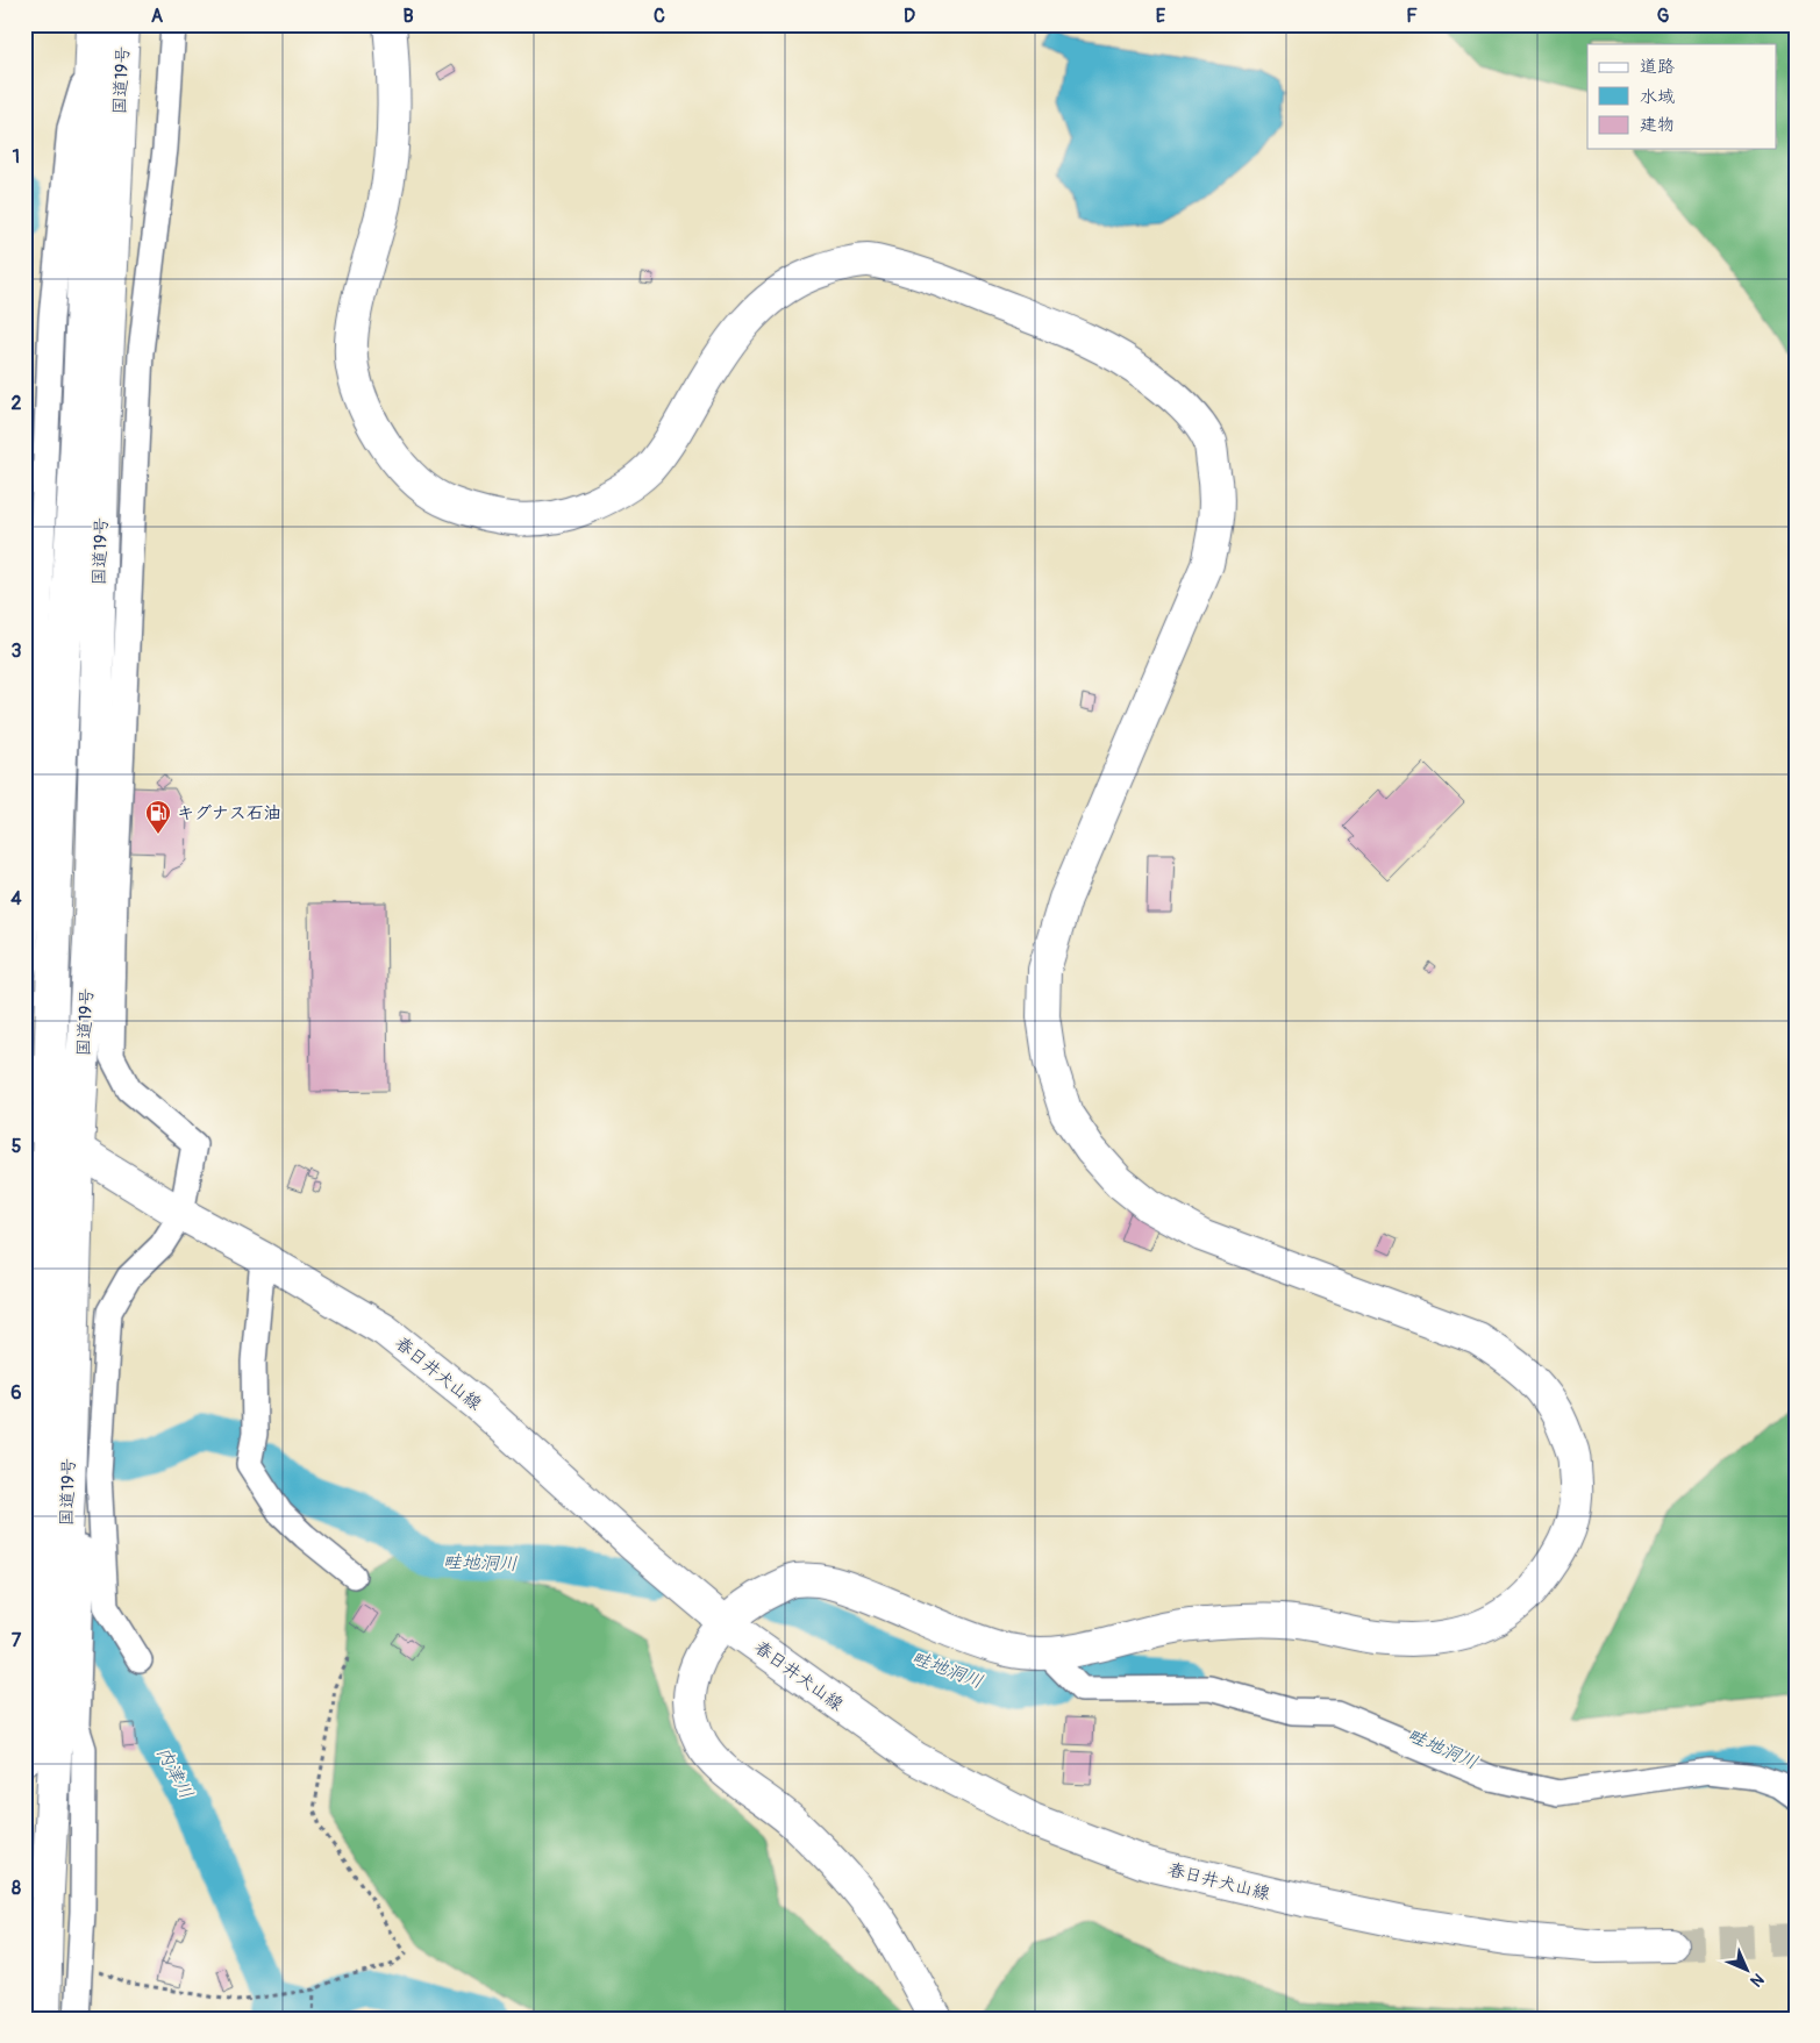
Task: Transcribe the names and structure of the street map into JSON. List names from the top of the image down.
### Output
{
  "streets": {
    "main road": ["国道19号", "春日井犬山線"]
  },
  "crossings": [
    ["国道19号", "春日井犬山線"]
  ],
  "water": ["畦地洞川", "内津川"],
  "places": {
    "fuel station": ["キグナス石油"]
  },
  "legend": ["道路", "水域", "建物"],
  "north": "bottom right",
  "grid": {
    "columns": [
      "A",
      "B",
      "C",
      "D",
      "E",
      "F",
      "G"
    ],
    "rows": [
      "1",
      "2",
      "3",
      "4",
      "5",
      "6",
      "7",
      "8"
    ]
  }
}
